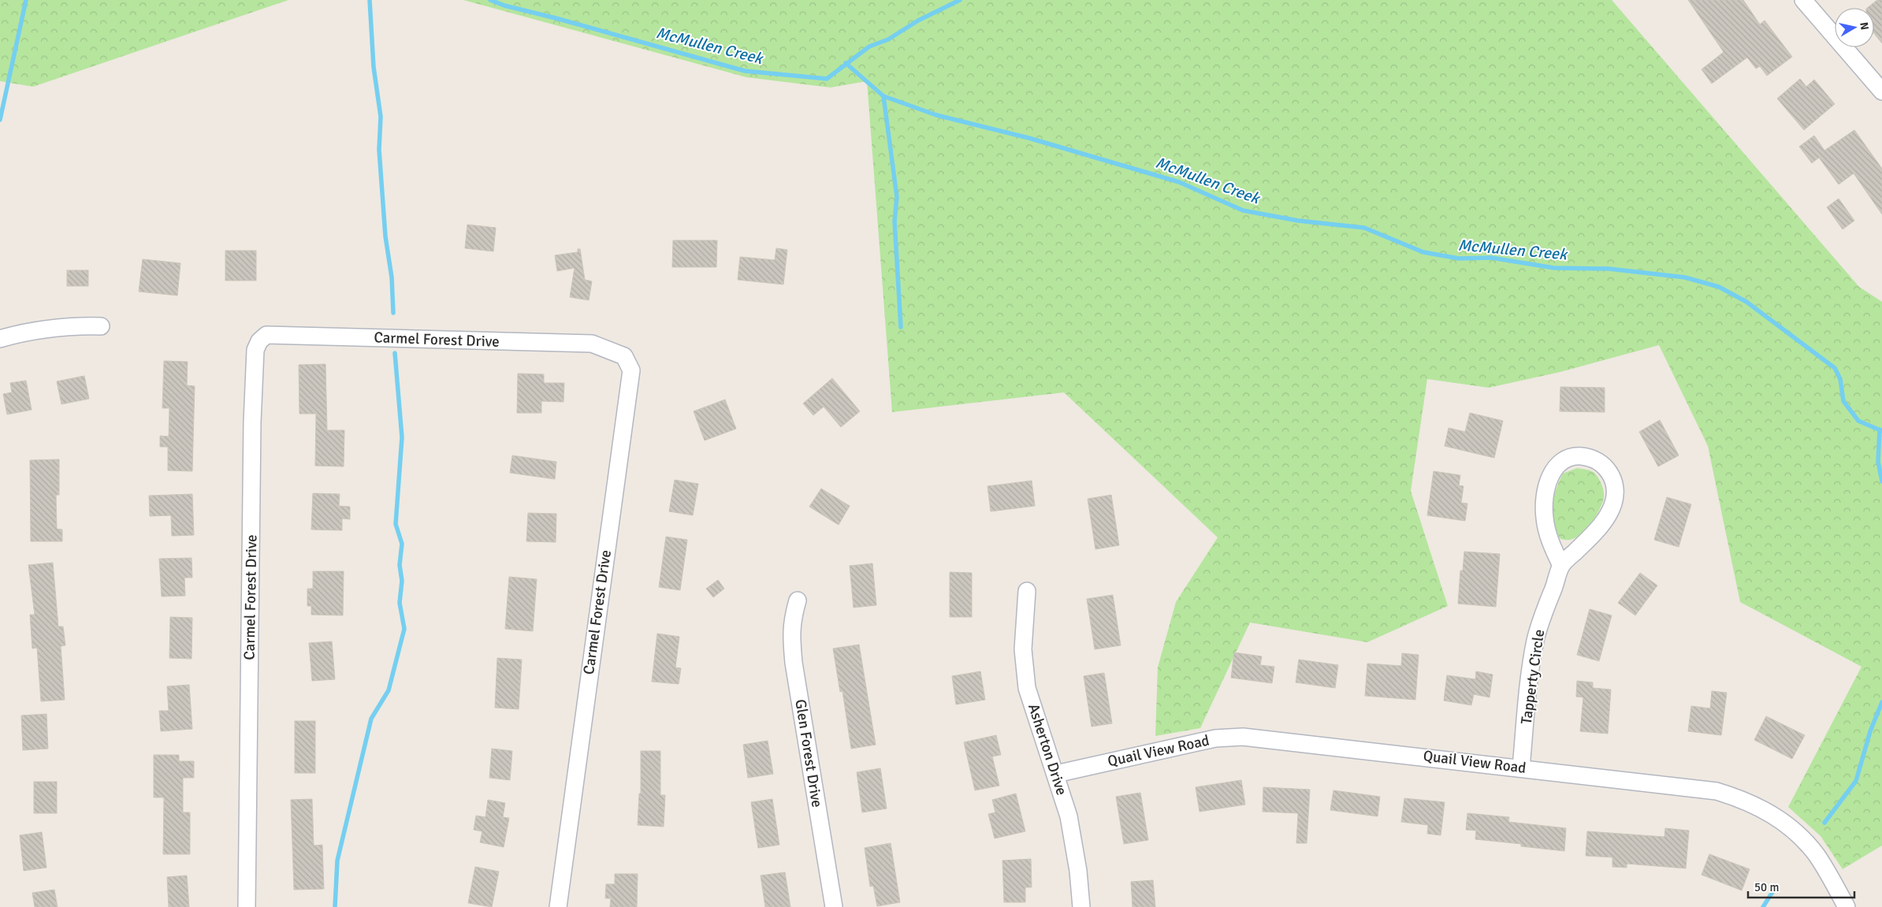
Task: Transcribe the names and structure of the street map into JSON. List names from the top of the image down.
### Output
{
  "streets": {
    "street": [
      "Carmel Forest Drive",
      "Tapperty Circle",
      "Asherton Drive",
      "Quail View Road",
      "Glen Forest Drive"
    ]
  },
  "crossings": [
    ["Tapperty Circle", "Quail View Road"],
    ["Asherton Drive", "Quail View Road"]
  ],
  "water": ["McMullen Creek"],
  "scale_bar": "50 m",
  "north": "right"
}
